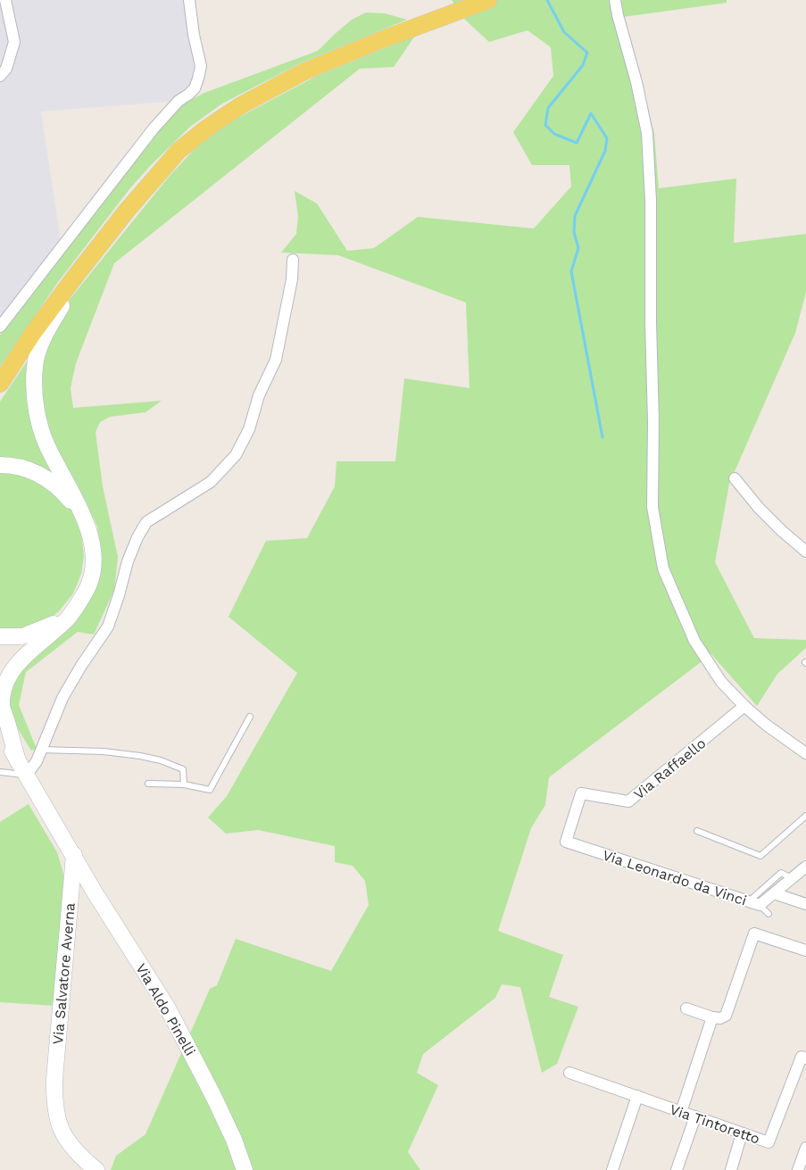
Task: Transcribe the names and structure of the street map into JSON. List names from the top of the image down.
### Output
{
  "streets": {
    "main road": ["Via Salvatore Averna", "Via Aldo Pinelli"],
    "street": ["Via Raffaello", "Via Leonardo da Vinci", "Via Tintoretto"]
  },
  "crossings": [
    ["Via Raffaello", "Via Leonardo da Vinci"],
    ["Via Salvatore Averna", "Via Aldo Pinelli"]
  ]
}
